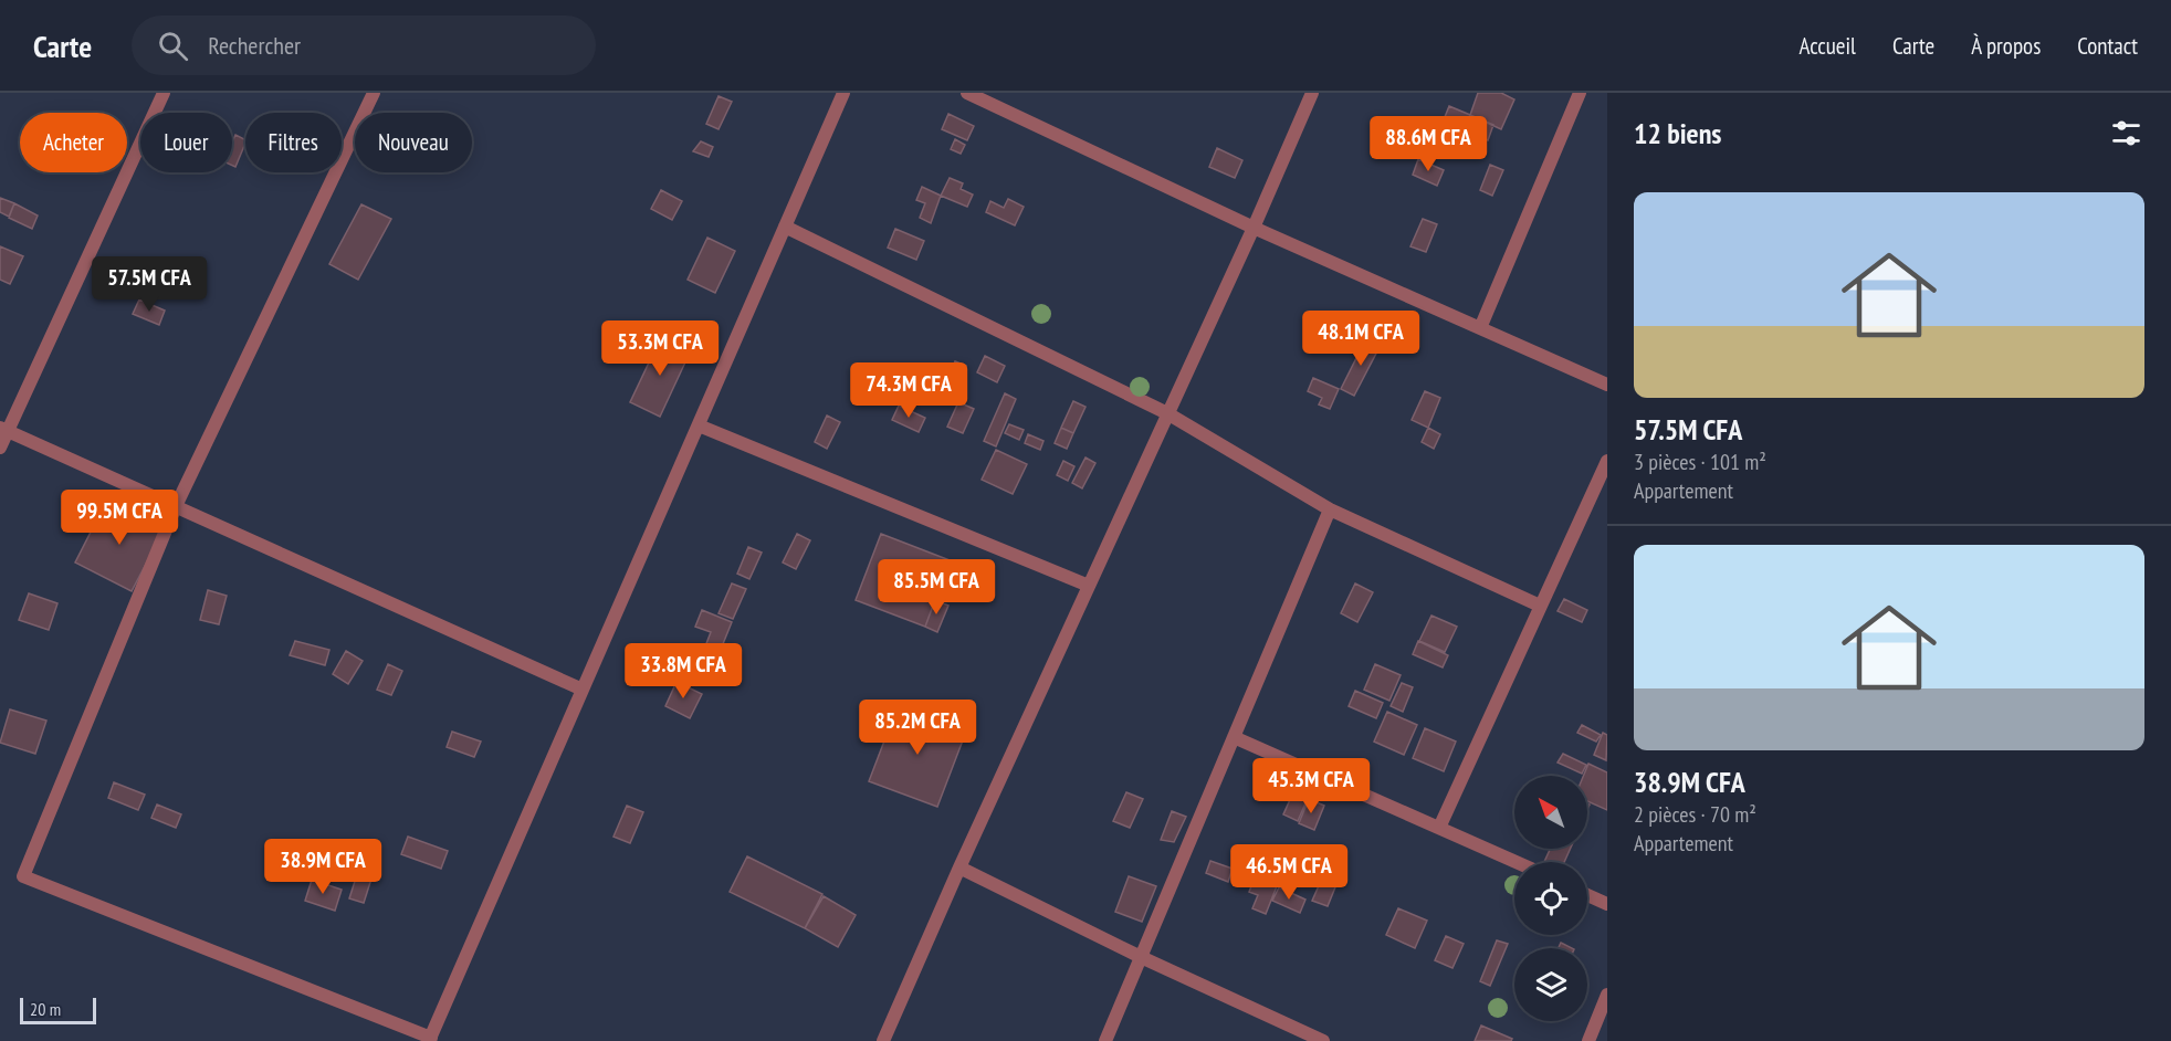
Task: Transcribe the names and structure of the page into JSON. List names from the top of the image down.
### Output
{
  "scale_bar": "20 m",
  "north": "top left",
  "page": {
    "header": "Carte",
    "search": "Rechercher",
    "nav": [
      "Accueil",
      "Carte",
      "À propos",
      "Contact"
    ],
    "heading": "12 biens",
    "chip": [
      "Acheter",
      "Louer",
      "Filtres",
      "Nouveau"
    ],
    "price": [
      "88.6M CFA",
      "57.5M CFA",
      "48.1M CFA",
      "53.3M CFA",
      "74.3M CFA",
      "99.5M CFA",
      "85.5M CFA",
      "33.8M CFA",
      "85.2M CFA",
      "45.3M CFA",
      "38.9M CFA",
      "46.5M CFA"
    ],
    "list": [
      {
        "name": "57.5M CFA",
        "note": "3 pièces · 101 m² · Appartement"
      },
      {
        "name": "38.9M CFA",
        "note": "2 pièces · 70 m² · Appartement"
      }
    ],
    "scale": "20 m"
  }
}
